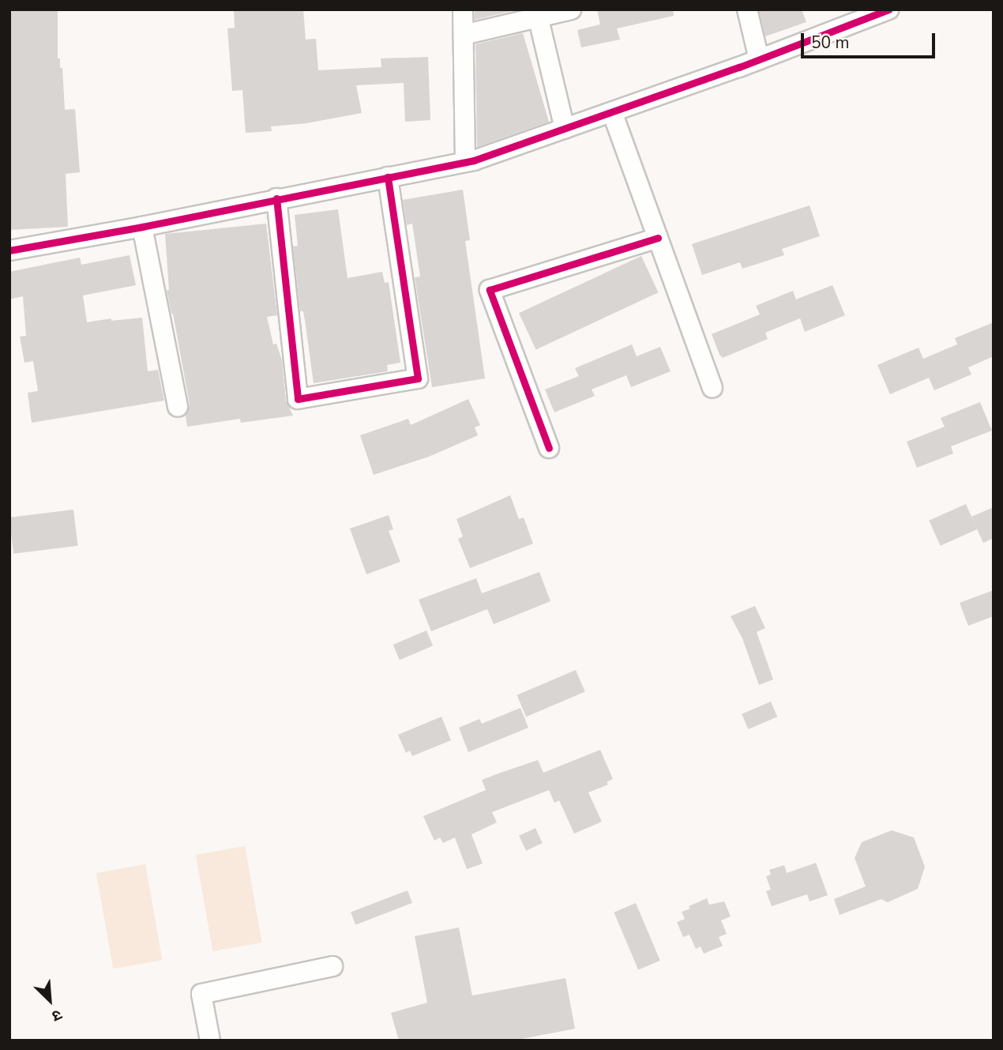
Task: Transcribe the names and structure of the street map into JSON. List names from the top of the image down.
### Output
{
  "scale_bar": "50 m",
  "north": "bottom right"
}
